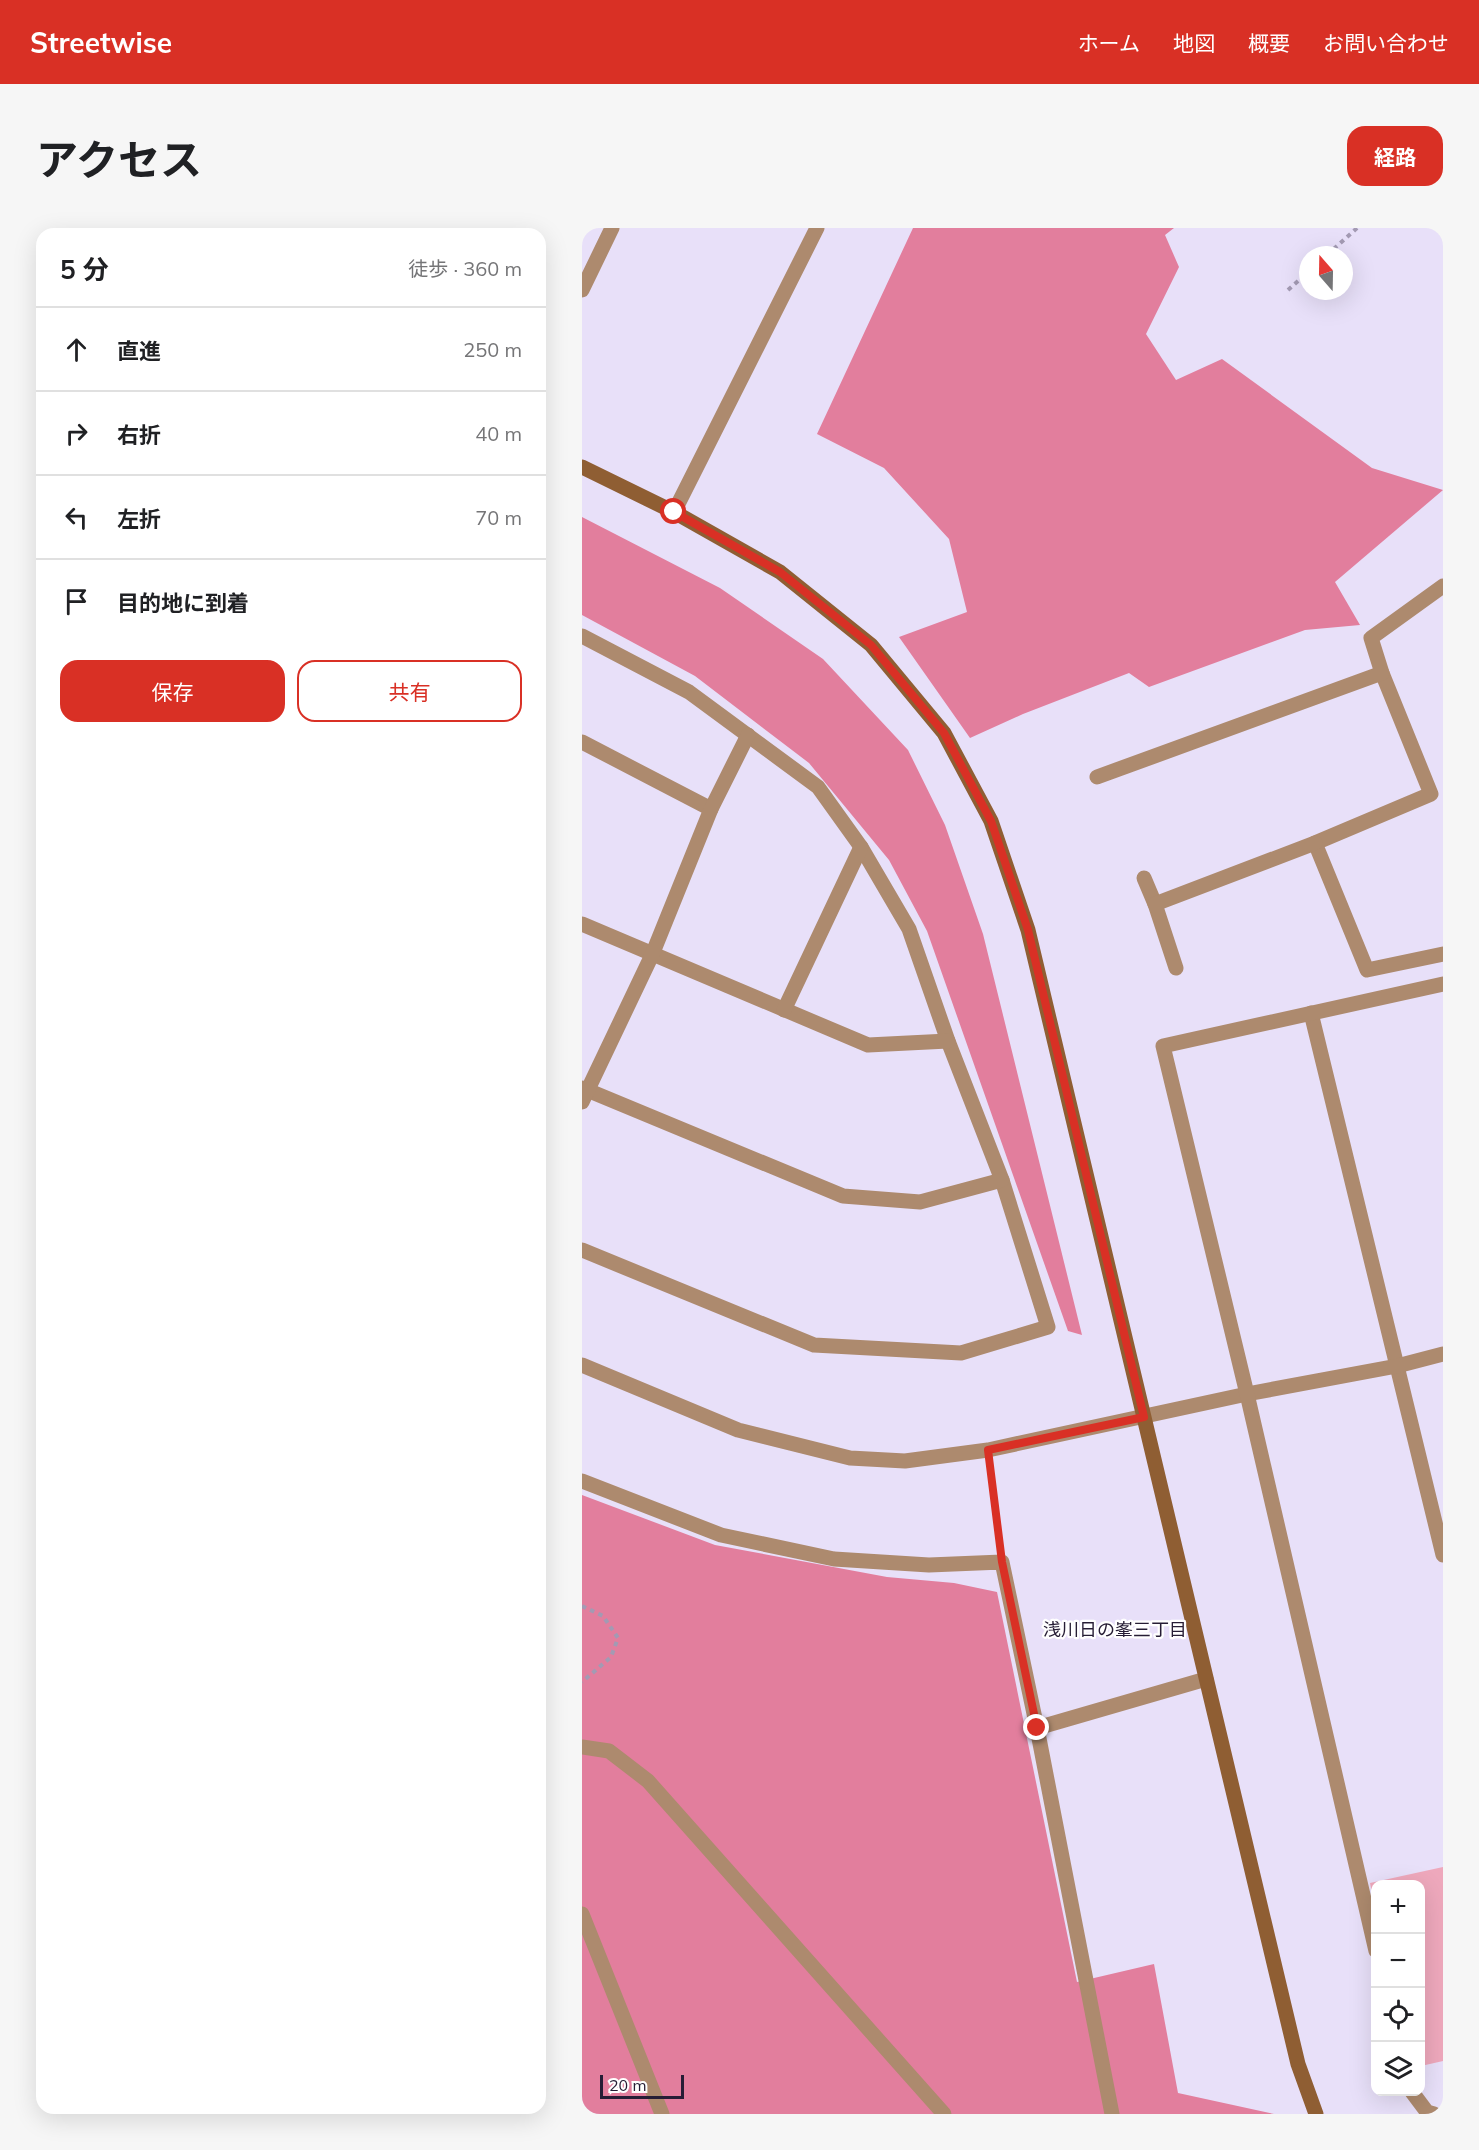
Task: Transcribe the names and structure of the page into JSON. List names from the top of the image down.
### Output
{
  "districts": ["浅川日の峯三丁目"],
  "scale_bar": "20 m",
  "north": "top",
  "page": {
    "header": "Streetwise",
    "nav": [
      "ホーム",
      "地図",
      "概要",
      "お問い合わせ"
    ],
    "title": "アクセス",
    "buttons": [
      "経路",
      ["保存", "共有"]
    ],
    "heading": ["5 分", "徒歩 · 360 m"],
    "list": [
      ["直進", "250 m"],
      ["右折", "40 m"],
      ["左折", "70 m"],
      "目的地に到着"
    ],
    "map_buttons": ["+", "−"],
    "scale": "20 m"
  }
}
